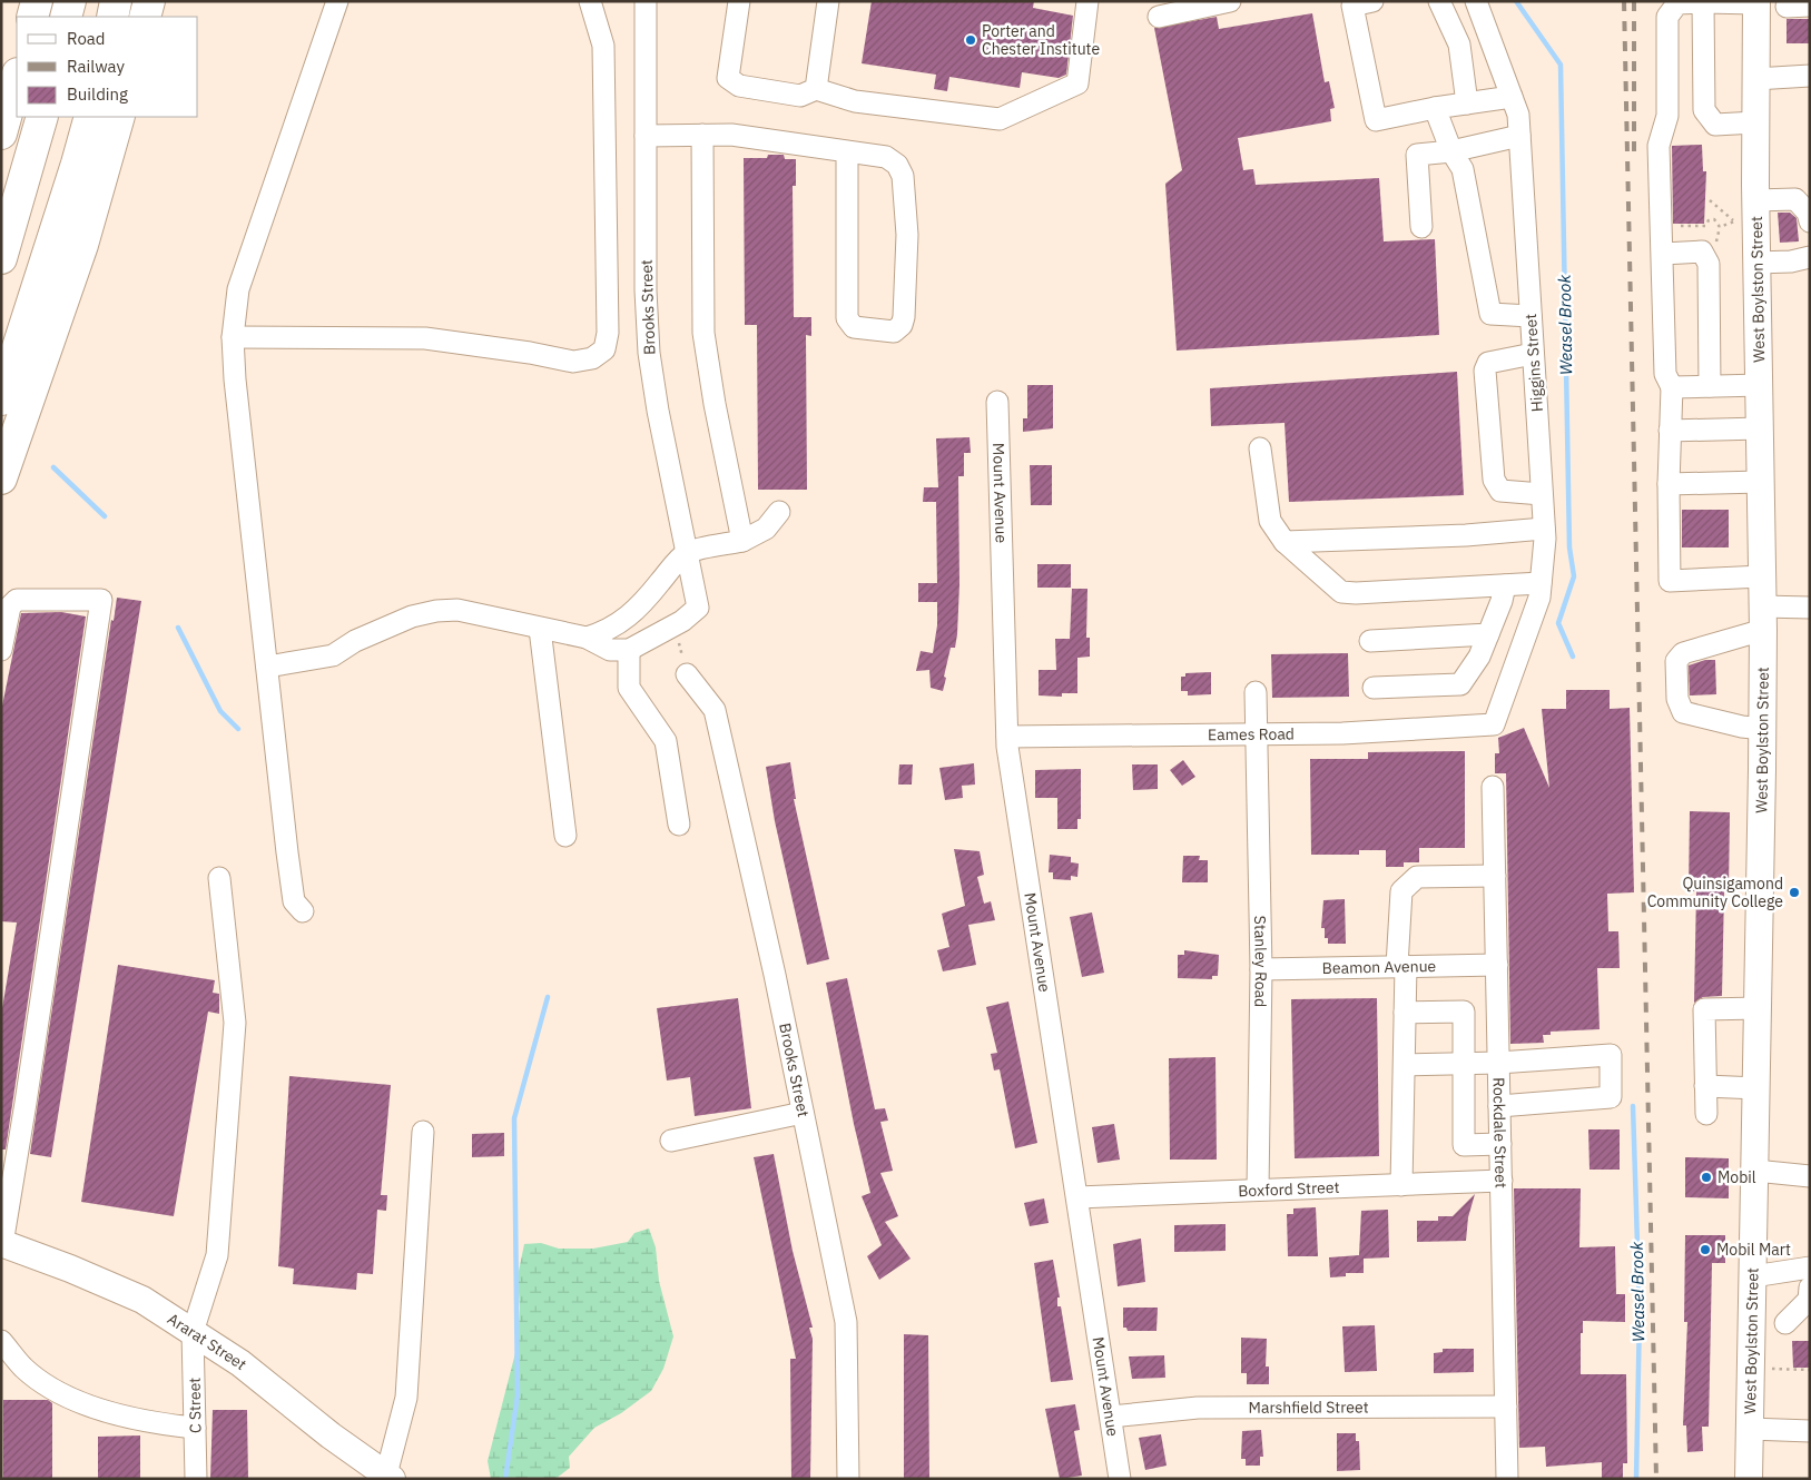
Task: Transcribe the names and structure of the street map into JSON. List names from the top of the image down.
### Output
{
  "streets": {
    "main road": ["West Boylston Street", "Ararat Street"],
    "street": [
      "Brooks Street",
      "Higgins Street",
      "Mount Avenue",
      "Eames Road",
      "Stanley Road",
      "Beamon Avenue",
      "Rockdale Street",
      "Boxford Street",
      "C Street",
      "Marshfield Street"
    ]
  },
  "crossings": [
    ["Higgins Street", "Eames Road"],
    ["Mount Avenue", "Eames Road"],
    ["Mount Avenue", "Boxford Street"],
    ["Mount Avenue", "Marshfield Street"],
    ["Eames Road", "Stanley Road"],
    ["Stanley Road", "Beamon Avenue"],
    ["Stanley Road", "Boxford Street"],
    ["Beamon Avenue", "Rockdale Street"],
    ["Rockdale Street", "Boxford Street"],
    ["Rockdale Street", "Marshfield Street"],
    ["Ararat Street", "C Street"]
  ],
  "water": ["Weasel Brook"],
  "places": [
    "Porter and Chester Institute",
    "Quinsigamond Community College",
    "Mobil",
    "Mobil Mart"
  ],
  "legend": ["Road", "Railway", "Building"]
}
